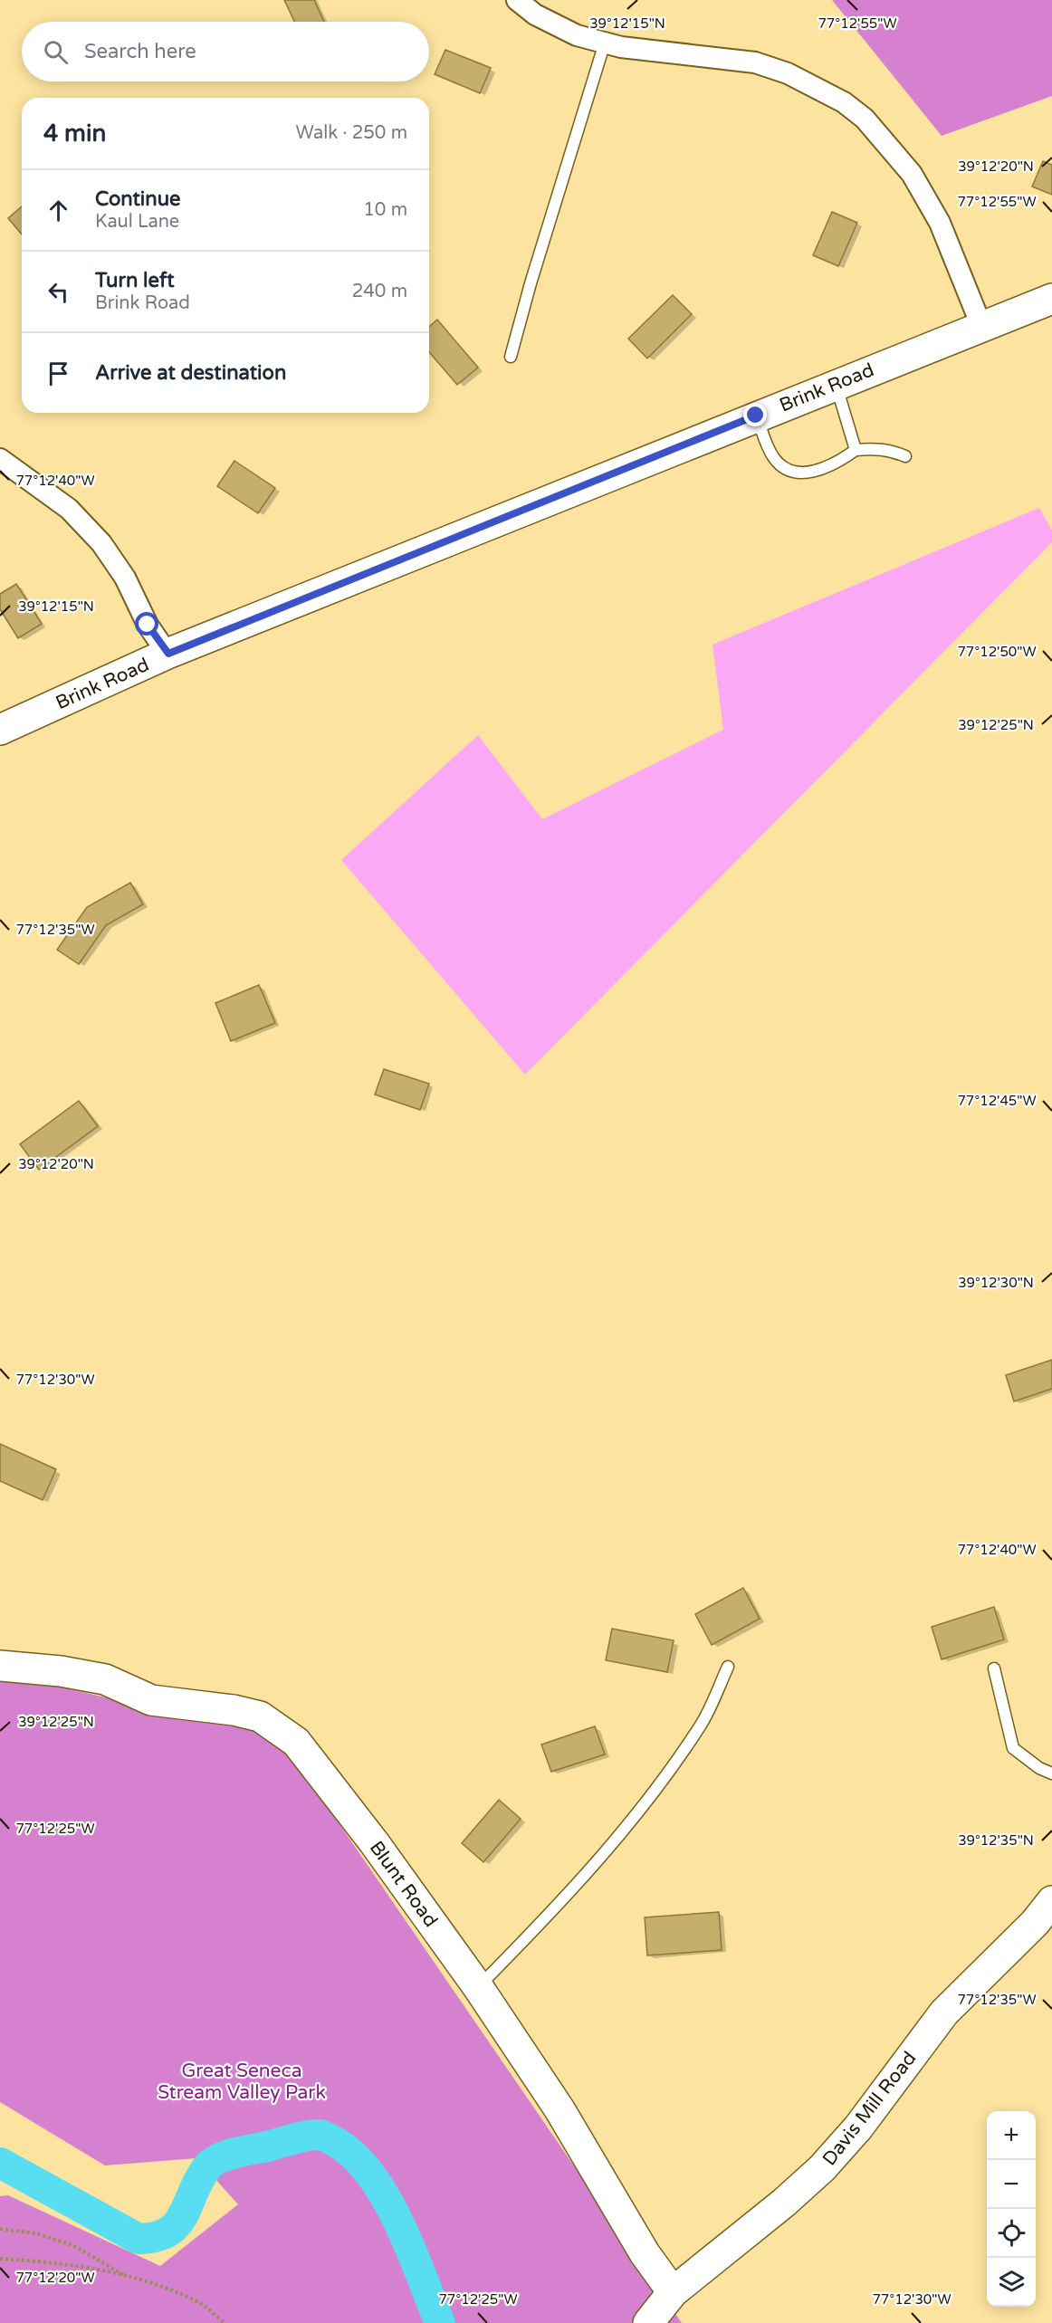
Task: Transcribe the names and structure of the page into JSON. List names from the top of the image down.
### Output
{
  "streets": {
    "street": ["Brink Road", "Blunt Road", "Davis Mill Road"]
  },
  "crossings": [
    ["Blunt Road", "Davis Mill Road"]
  ],
  "parks": ["Great Seneca Stream Valley Park"],
  "page": {
    "search": "Search here",
    "heading": ["4 min", "Walk · 250 m"],
    "list": [
      ["Continue", "Kaul Lane", "10 m"],
      ["Turn left", "Brink Road", "240 m"],
      "Arrive at destination"
    ],
    "map_buttons": ["+", "−"]
  },
  "coordinates": [
    "39°12'15\"N",
    "77°12'55\"W",
    "39°12'20\"N",
    "77°12'40\"W",
    "77°12'50\"W",
    "39°12'25\"N",
    "77°12'35\"W",
    "77°12'45\"W",
    "39°12'30\"N",
    "77°12'30\"W",
    "77°12'25\"W",
    "39°12'35\"N",
    "77°12'20\"W"
  ]
}
